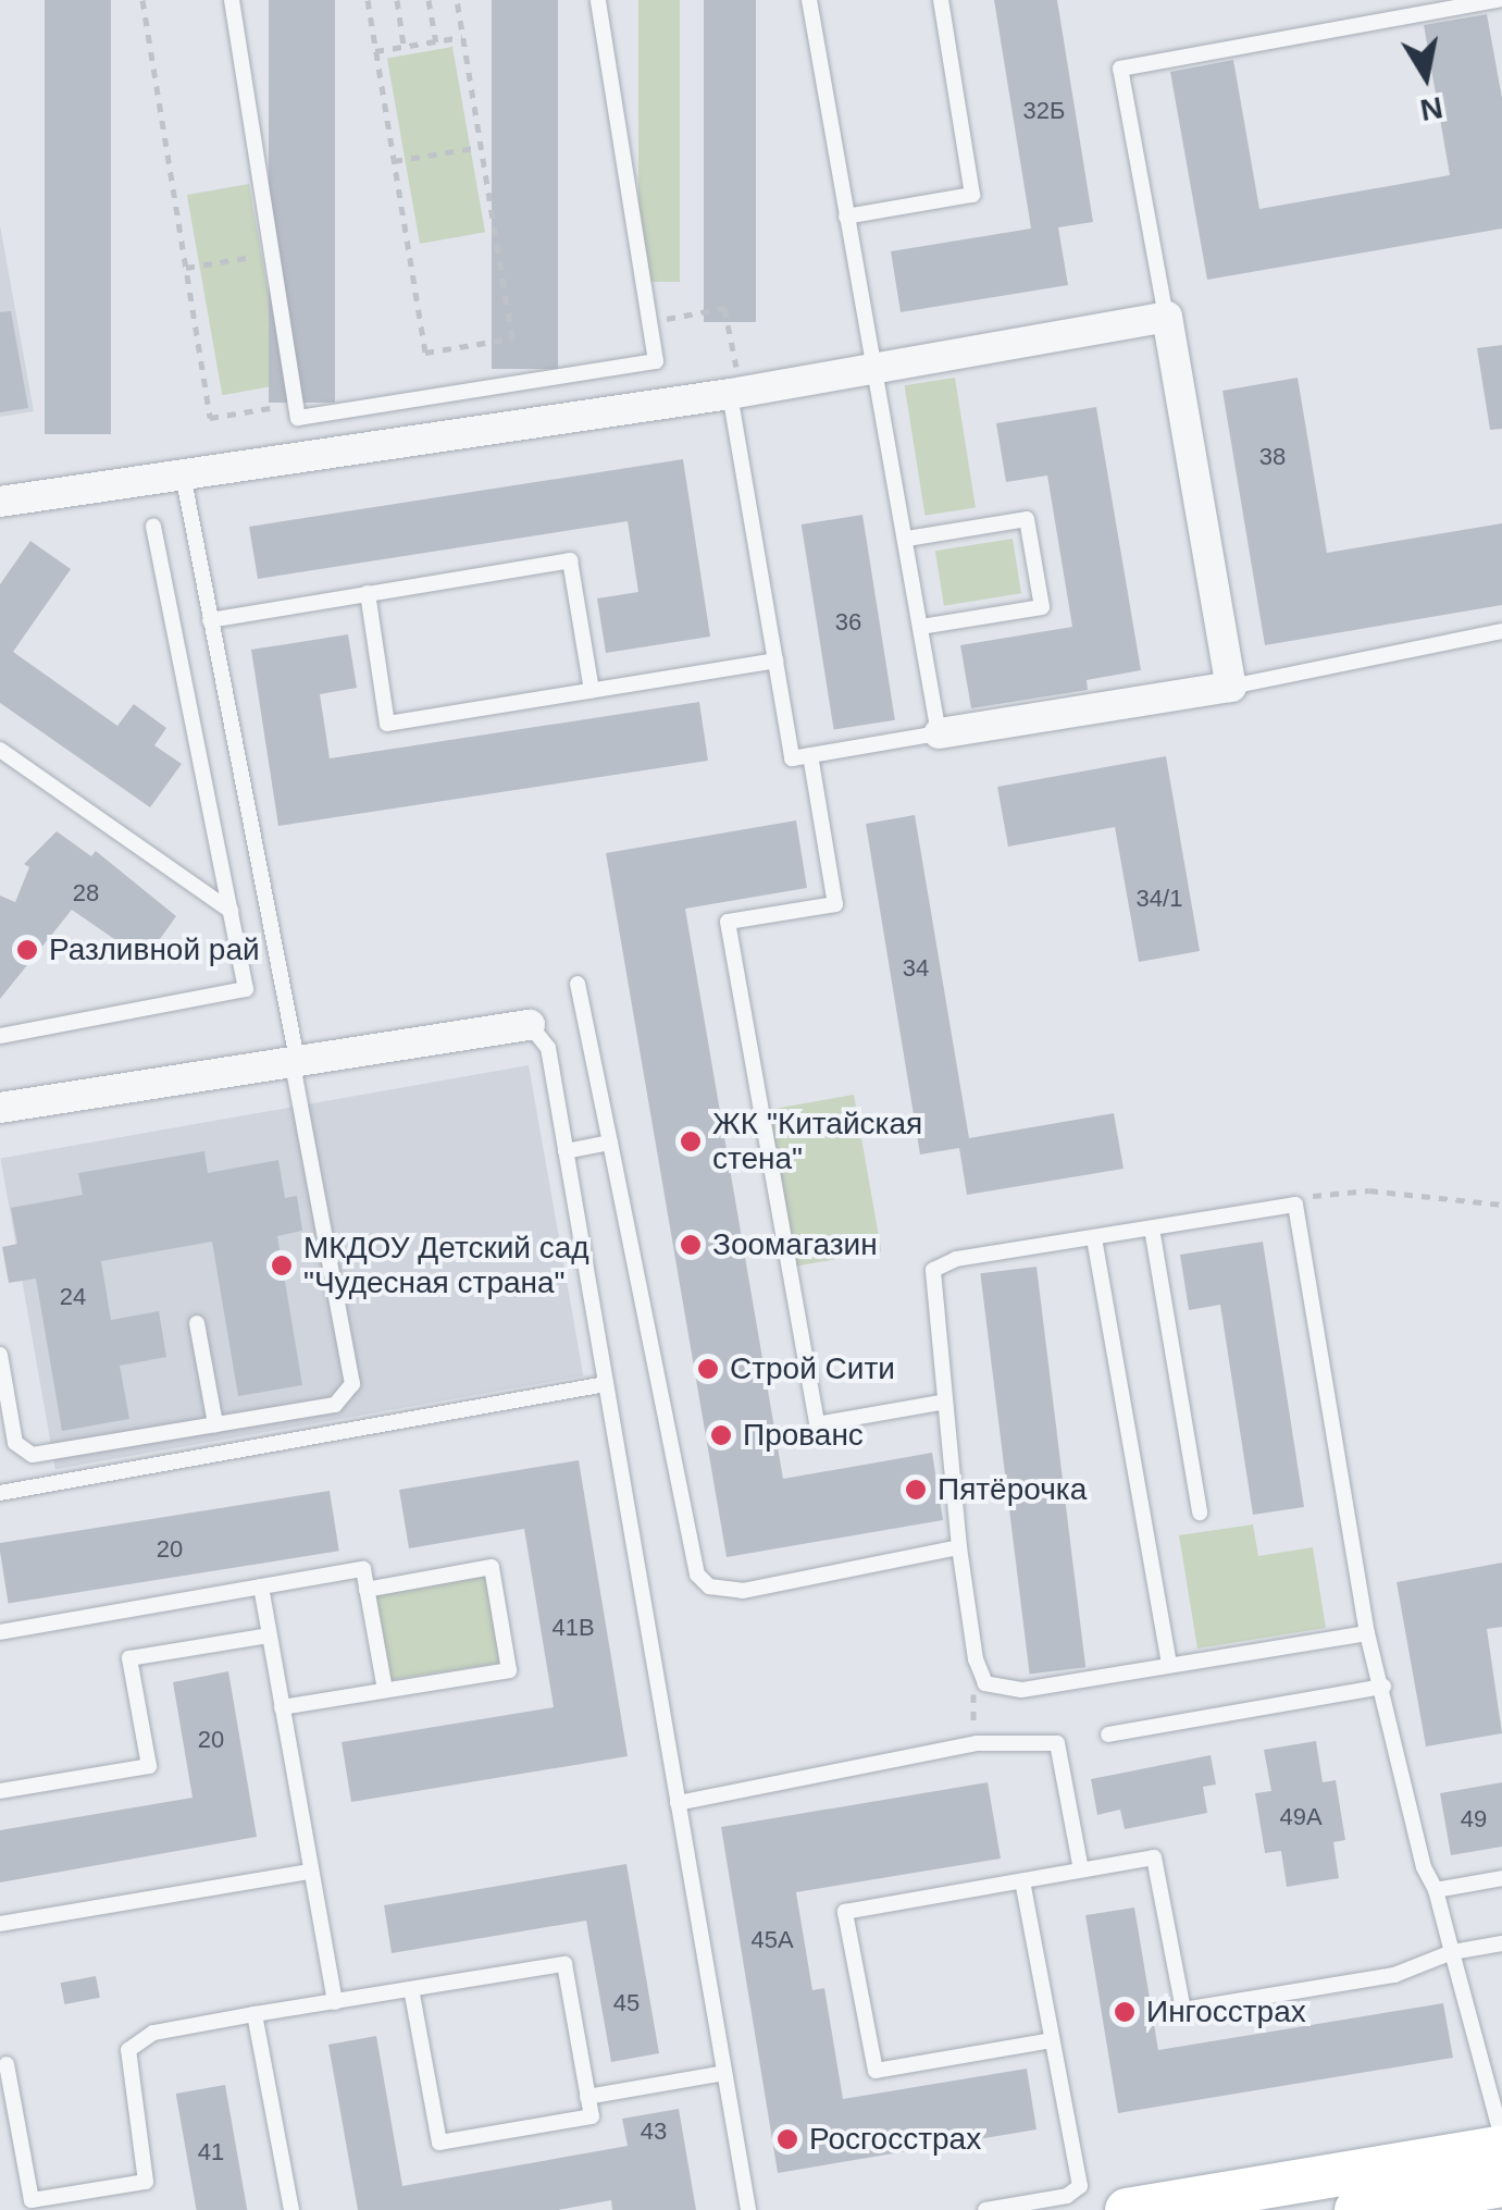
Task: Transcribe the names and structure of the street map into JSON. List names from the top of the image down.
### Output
{
  "places": [
    "Разливной рай",
    "ЖК \"Китайская стена\"",
    "Зоомагазин",
    "МКДОУ Детский сад \"Чудесная страна\"",
    "Строй Сити",
    "Прованс",
    "Пятёрочка",
    "Ингосстрах",
    "Росгосстрах"
  ],
  "house_numbers": [
    "32Б",
    "38",
    "36",
    "28",
    "34/1",
    "34",
    "24",
    "20",
    "41В",
    "20",
    "49А",
    "49",
    "45А",
    "45",
    "43",
    "41"
  ],
  "north": "bottom"
}
